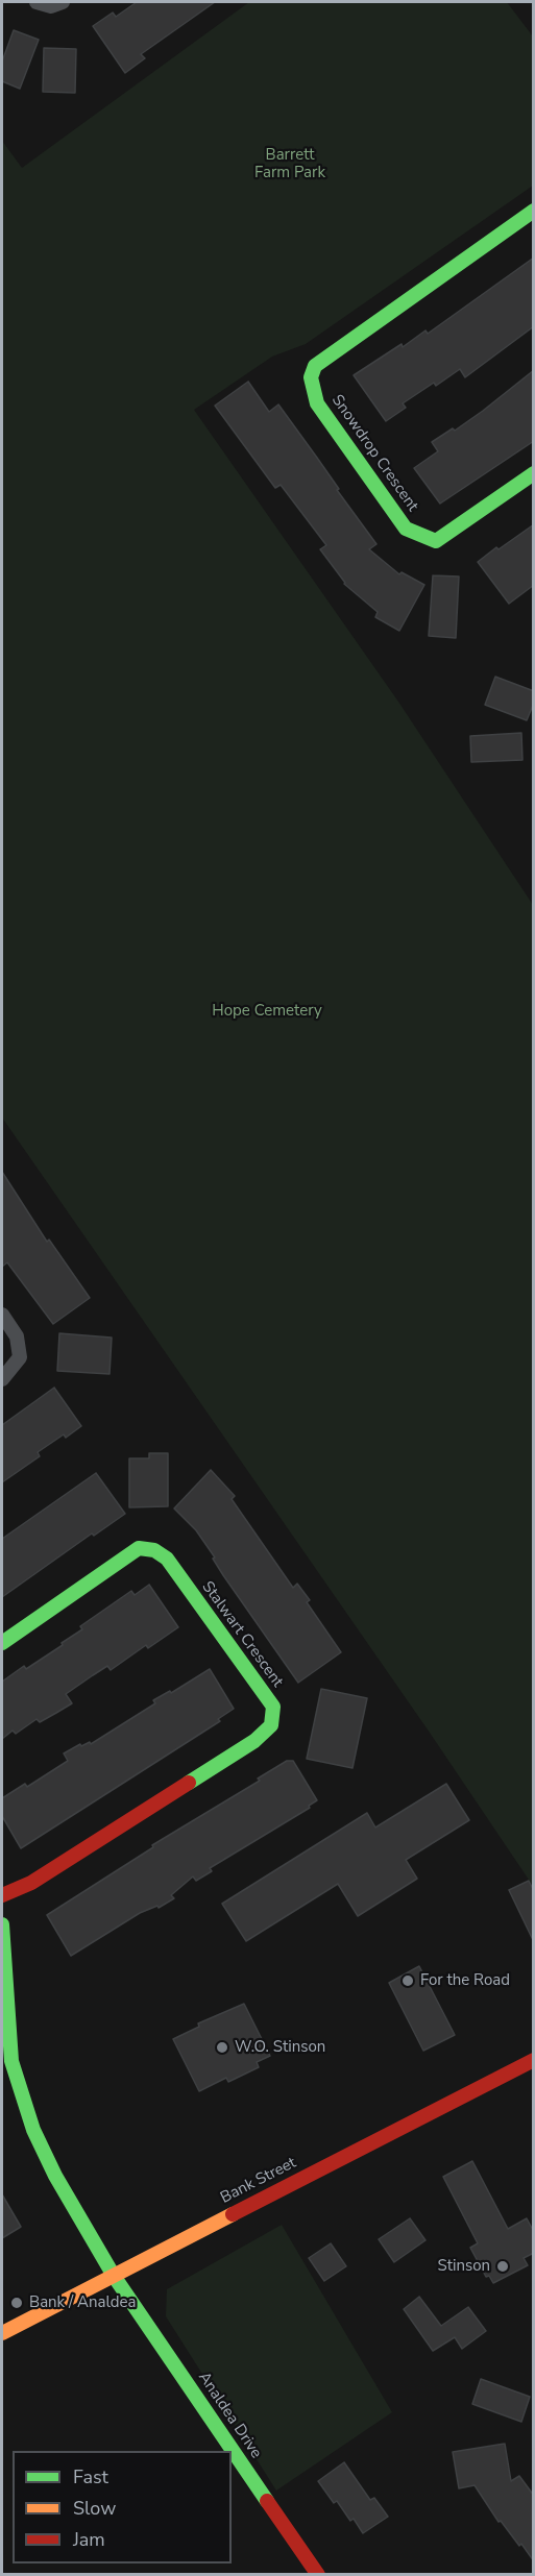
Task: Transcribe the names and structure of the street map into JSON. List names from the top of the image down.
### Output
{
  "streets": {
    "street": [
      "Snowdrop Crescent",
      "Stalwart Crescent",
      "Bank Street",
      "Analdea Drive"
    ]
  },
  "crossings": [
    ["Bank Street", "Analdea Drive"]
  ],
  "parks": ["Barrett Farm Park", "Hope Cemetery"],
  "places": [
    "For the Road",
    "W.O. Stinson",
    "Stinson",
    "Bank / Analdea"
  ],
  "legend": ["Fast", "Slow", "Jam"]
}
